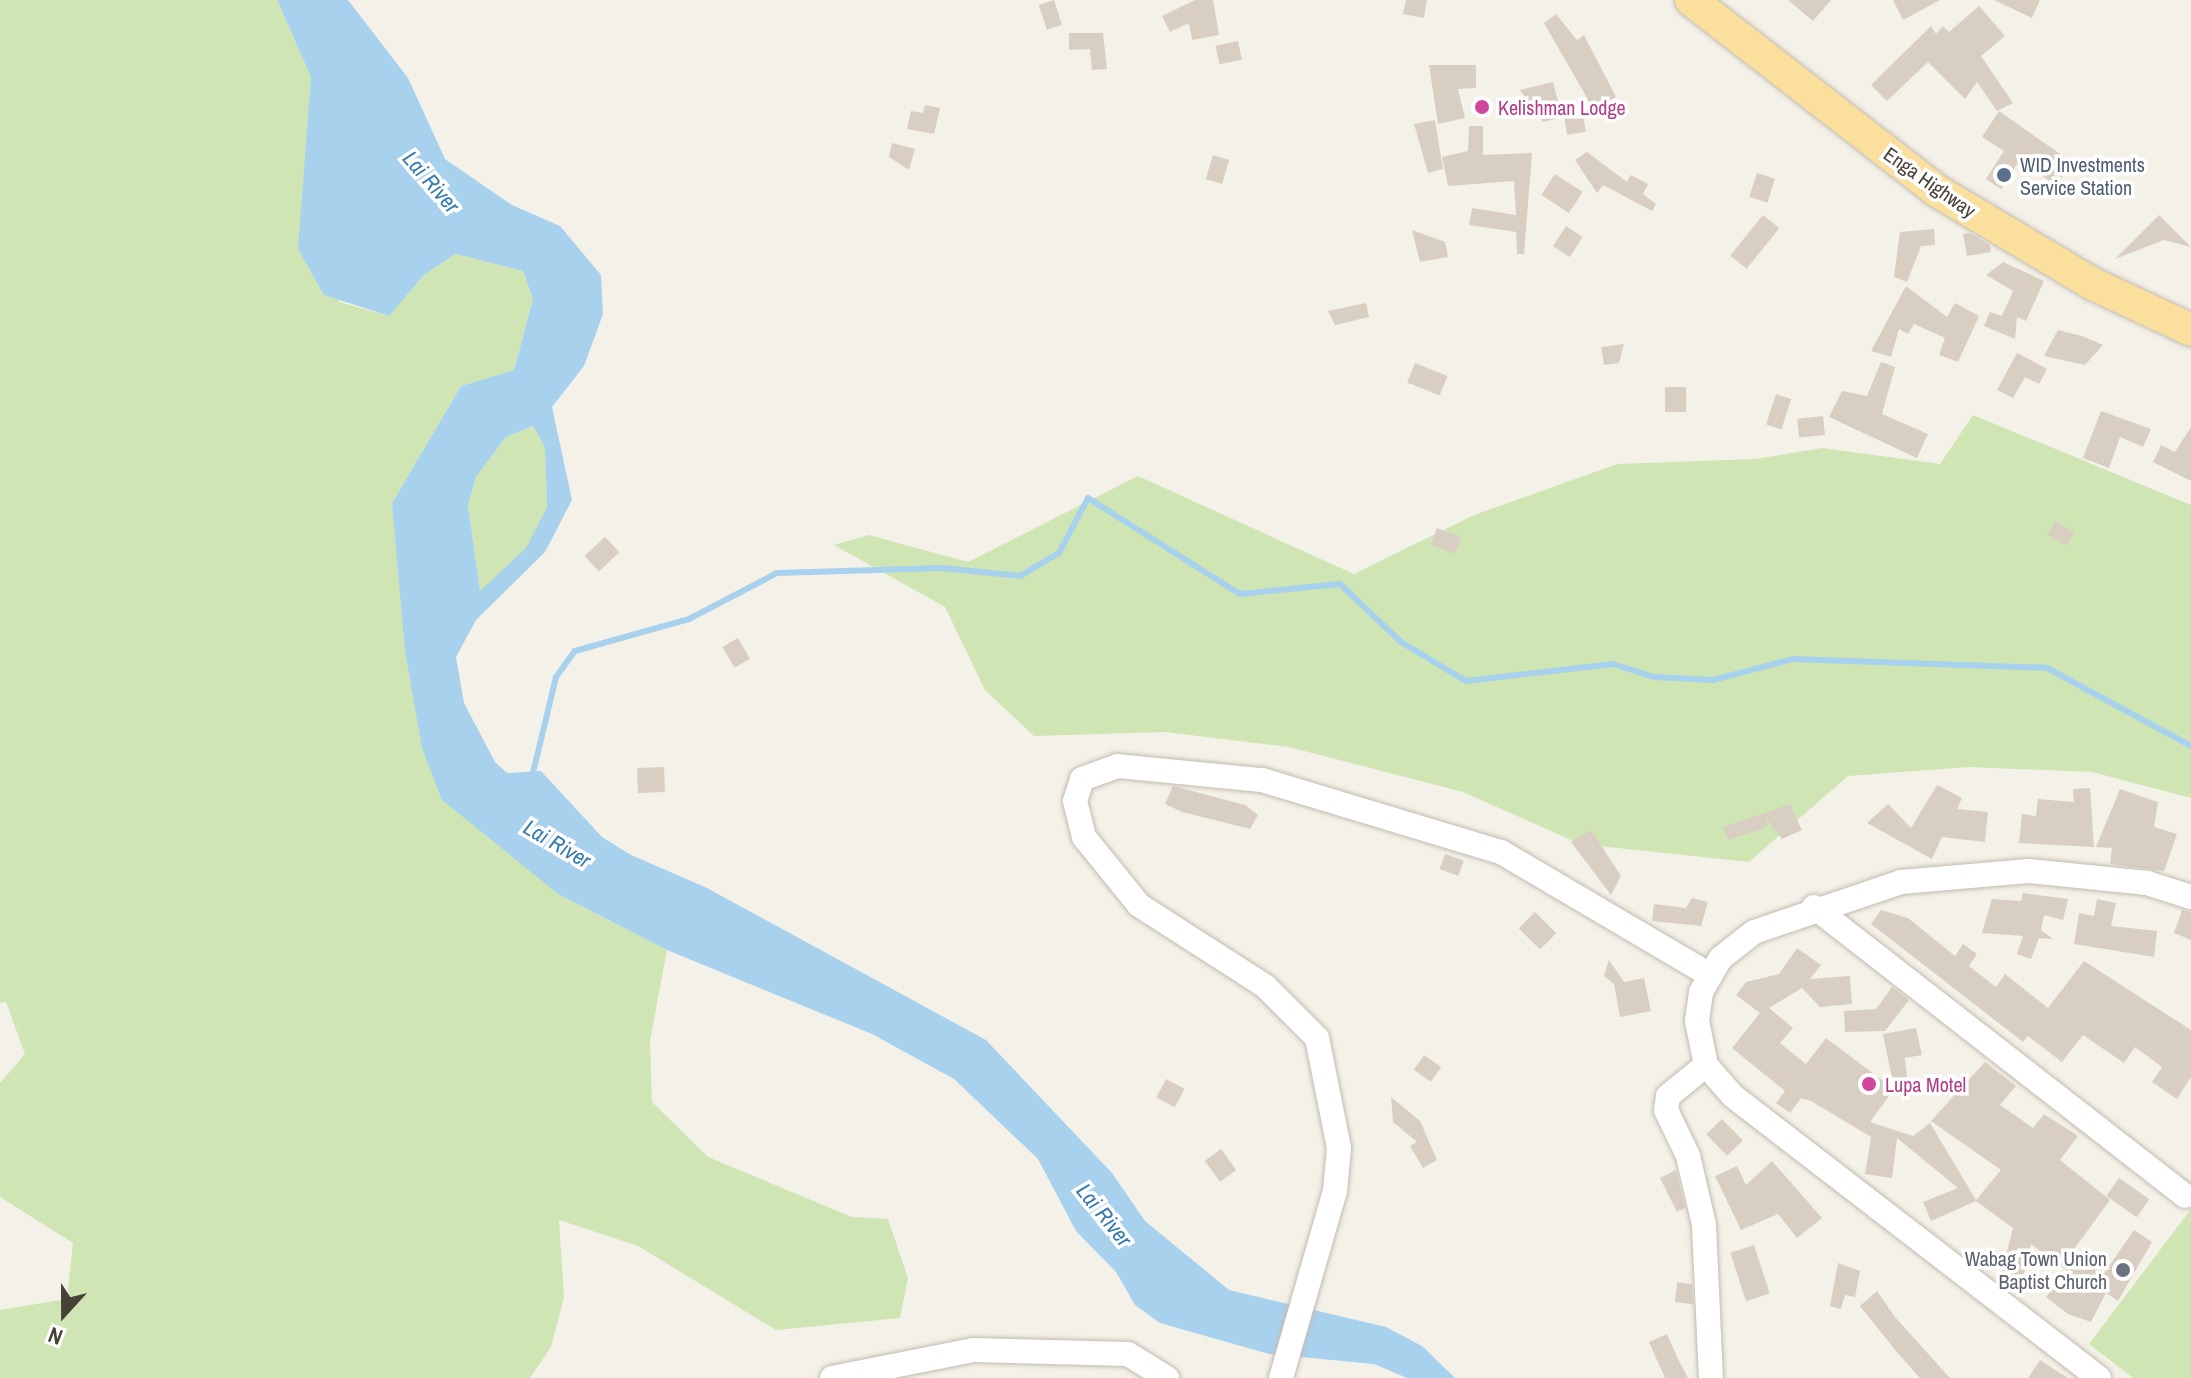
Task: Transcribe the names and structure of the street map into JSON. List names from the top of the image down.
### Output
{
  "streets": {
    "main road": ["Enga Highway"]
  },
  "water": ["Lai River"],
  "places": [
    "Kelishman Lodge",
    "WID Investments Service Station",
    "Lupa Motel",
    "Wabag Town Union Baptist Church"
  ],
  "north": "bottom"
}
